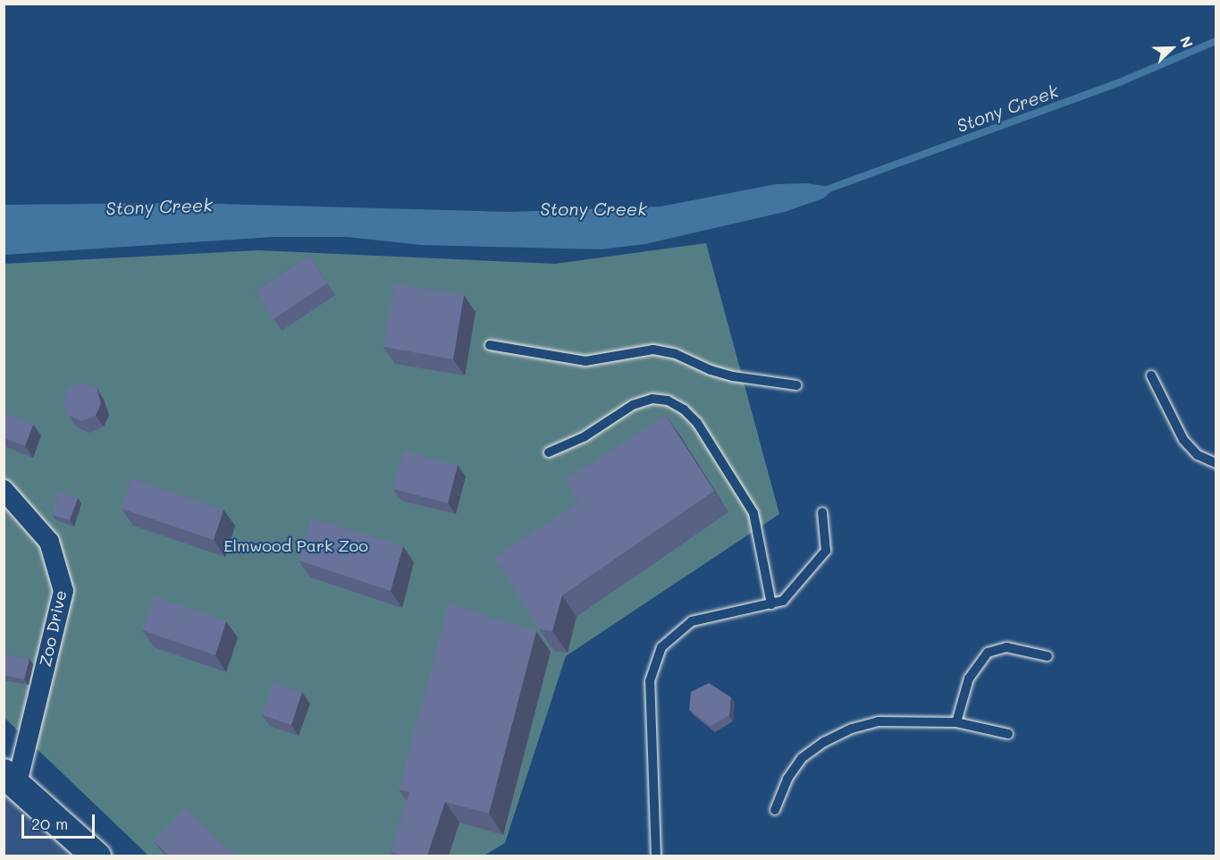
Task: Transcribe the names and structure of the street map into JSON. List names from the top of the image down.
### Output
{
  "streets": {
    "street": ["Zoo Drive"]
  },
  "water": ["Stony Creek"],
  "parks": ["Elmwood Park Zoo"],
  "scale_bar": "20 m",
  "north": "top right"
}
